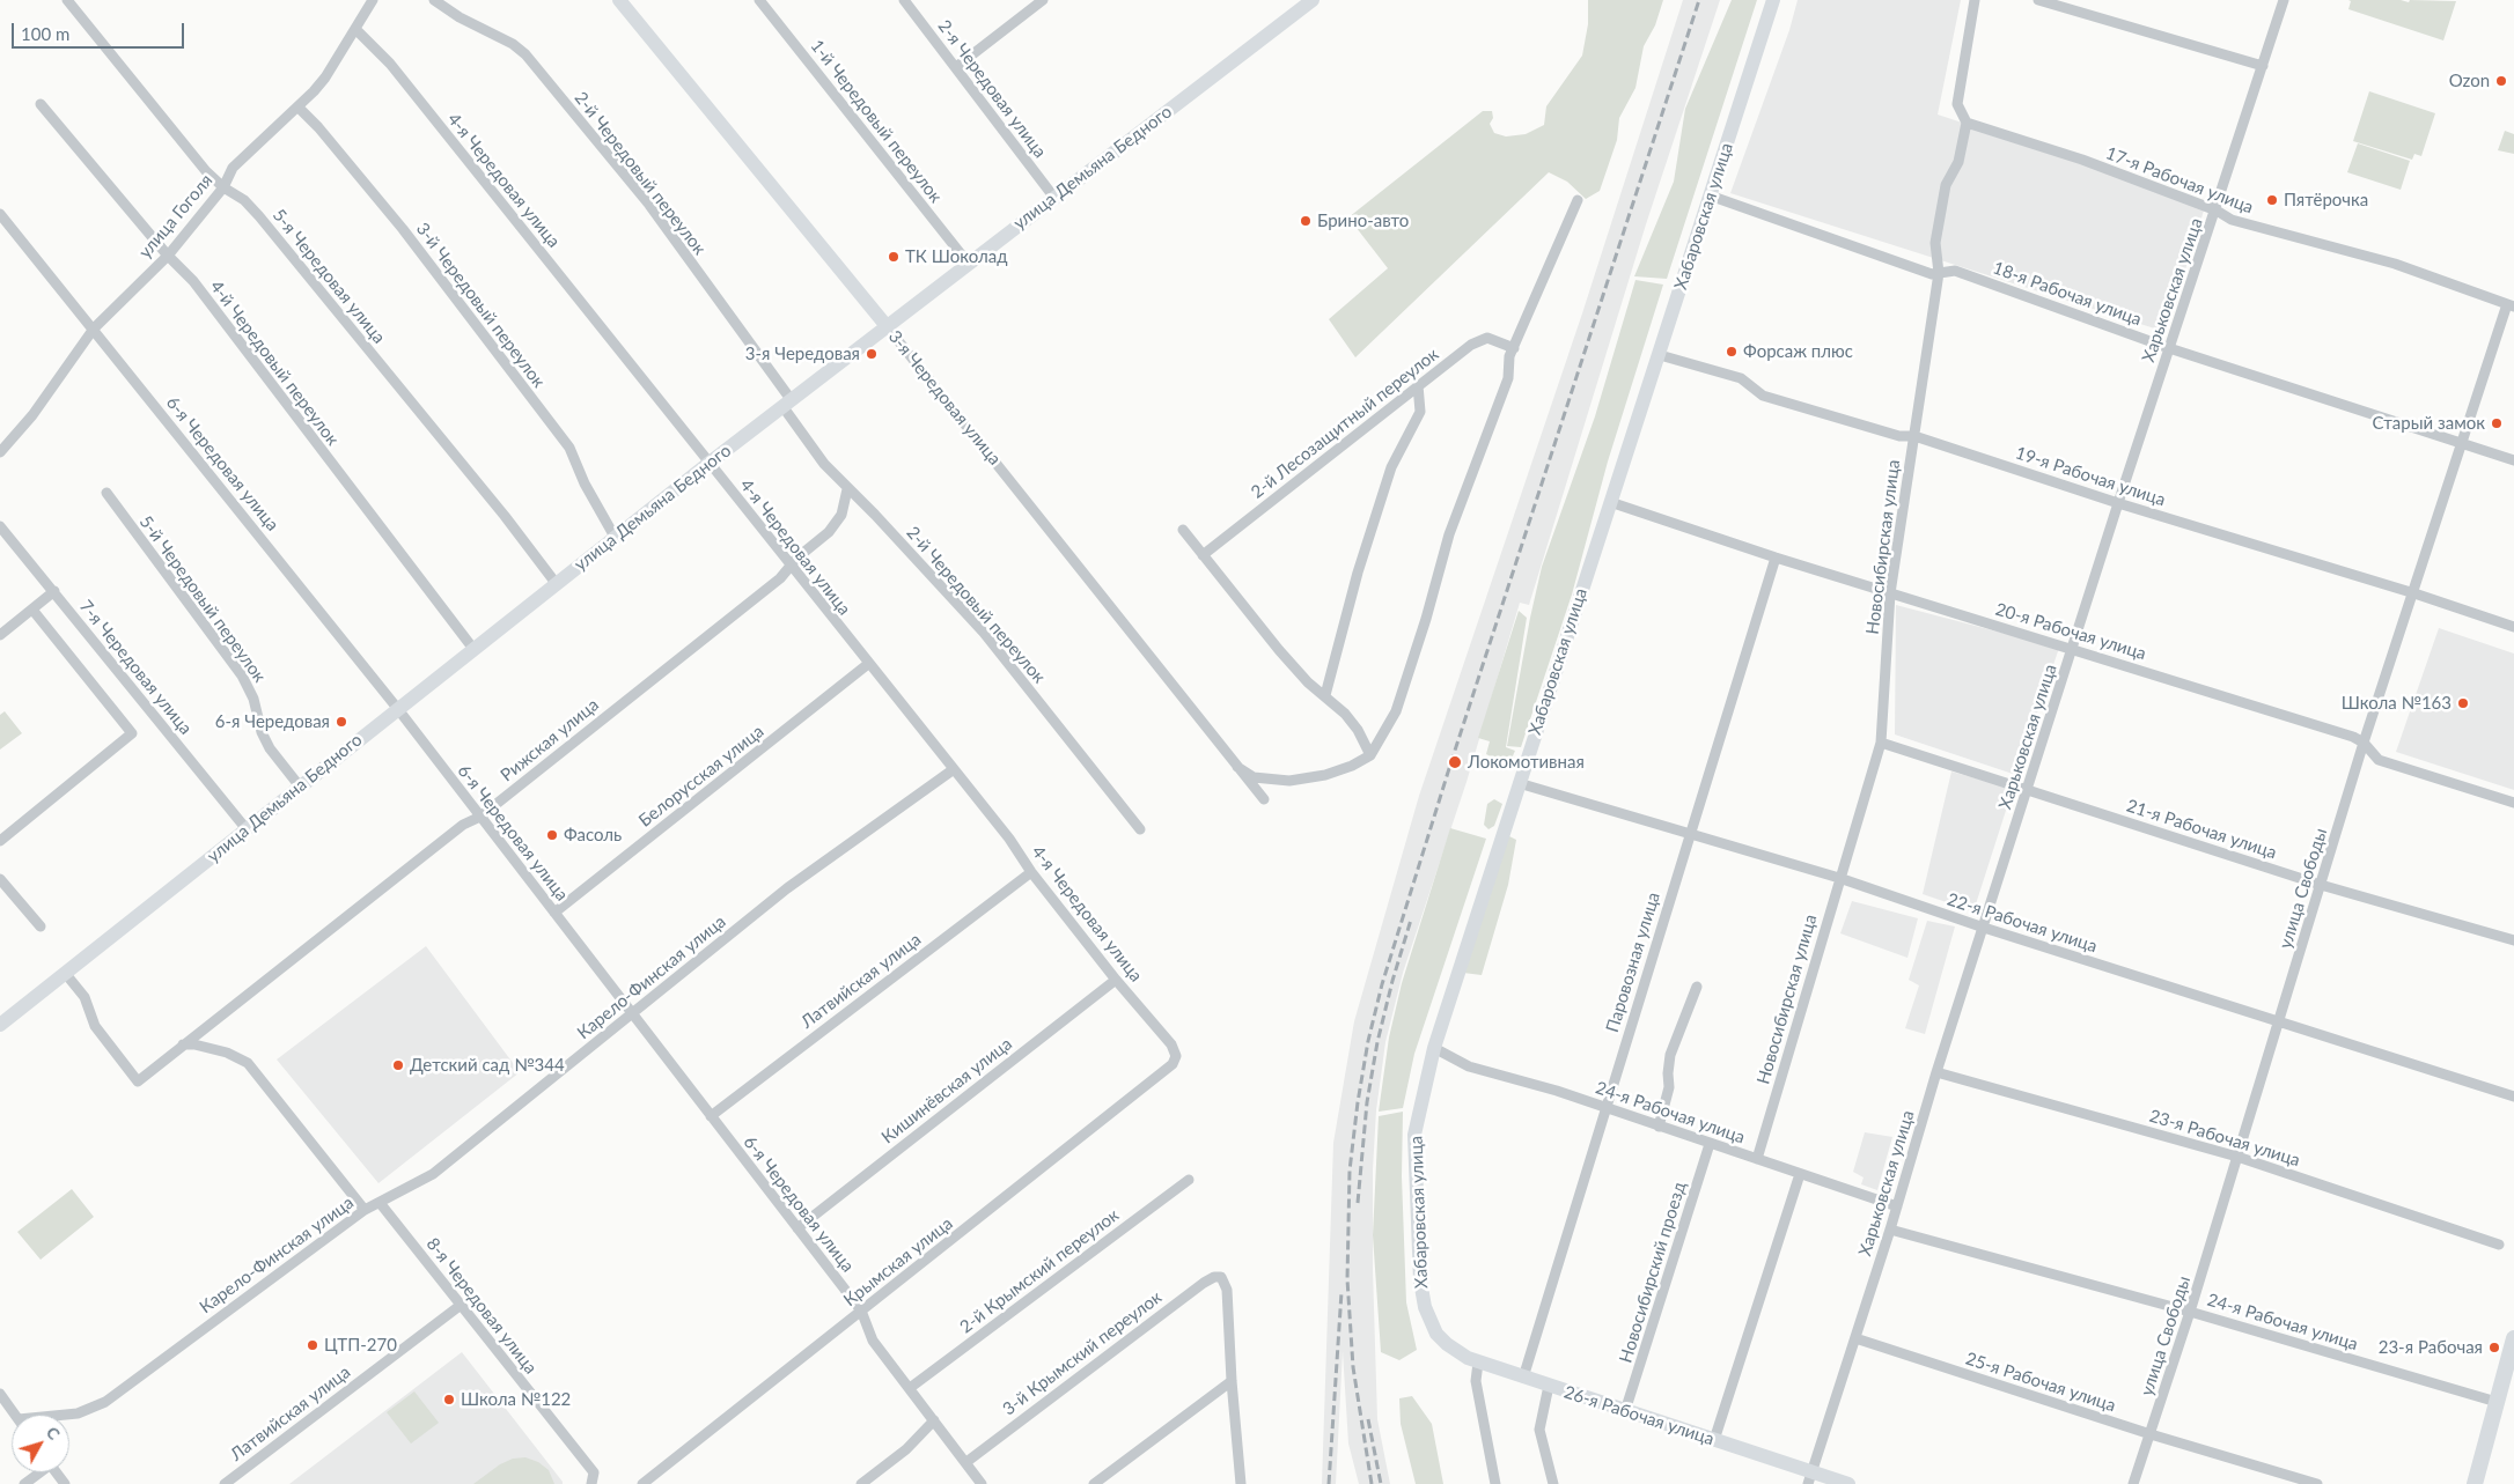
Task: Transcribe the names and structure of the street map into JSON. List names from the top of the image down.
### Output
{
  "streets": {
    "main road": [
      "улица Демьяна Бедного",
      "Хабаровская улица",
      "3-я Чередовая улица",
      "26-я Рабочая улица"
    ],
    "street": [
      "2-я Чередовая улица",
      "1-й Чередовый переулок",
      "2-й Чередовый переулок",
      "4-я Чередовая улица",
      "17-я Рабочая улица",
      "улица Гоголя",
      "5-я Чередовая улица",
      "Харьковская улица",
      "18-я Рабочая улица",
      "3-й Чередовый переулок",
      "4-й Чередовый переулок",
      "2-й Лесозащитный переулок",
      "6-я Чередовая улица",
      "19-я Рабочая улица",
      "Новосибирская улица",
      "5-й Чередовый переулок",
      "20-я Рабочая улица",
      "7-я Чередовая улица",
      "Рижская улица",
      "Белорусская улица",
      "21-я Рабочая улица",
      "улица Свободы",
      "22-я Рабочая улица",
      "Паровозная улица",
      "Карело-Финская улица",
      "Латвийская улица",
      "Кишинёвская улица",
      "24-я Рабочая улица",
      "23-я Рабочая улица",
      "Крымская улица",
      "2-й Крымский переулок",
      "Новосибирский проезд",
      "8-я Чередовая улица",
      "3-й Крымский переулок",
      "25-я Рабочая улица"
    ]
  },
  "crossings": [
    ["2-я Чередовая улица", "улица Демьяна Бедного"],
    ["1-й Чередовый переулок", "улица Демьяна Бедного"],
    ["улица Демьяна Бедного", "2-й Чередовый переулок"],
    ["улица Демьяна Бедного", "4-я Чередовая улица"],
    ["улица Демьяна Бедного", "5-я Чередовая улица"],
    ["улица Демьяна Бедного", "3-й Чередовый переулок"],
    ["улица Демьяна Бедного", "4-й Чередовый переулок"],
    ["улица Демьяна Бедного", "3-я Чередовая улица"],
    ["улица Демьяна Бедного", "6-я Чередовая улица"],
    ["улица Демьяна Бедного", "5-й Чередовый переулок"],
    ["улица Демьяна Бедного", "7-я Чередовая улица"],
    ["улица Демьяна Бедного", "Рижская улица"],
    ["2-й Чередовый переулок", "Рижская улица"],
    ["4-я Чередовая улица", "улица Гоголя"],
    ["4-я Чередовая улица", "Рижская улица"],
    ["4-я Чередовая улица", "Белорусская улица"],
    ["4-я Чередовая улица", "Карело-Финская улица"],
    ["4-я Чередовая улица", "Латвийская улица"],
    ["4-я Чередовая улица", "Кишинёвская улица"],
    ["4-я Чередовая улица", "Крымская улица"],
    ["17-я Рабочая улица", "Харьковская улица"],
    ["17-я Рабочая улица", "Новосибирская улица"],
    ["17-я Рабочая улица", "улица Свободы"],
    ["улица Гоголя", "5-я Чередовая улица"],
    ["улица Гоголя", "3-й Чередовый переулок"],
    ["улица Гоголя", "4-й Чередовый переулок"],
    ["улица Гоголя", "6-я Чередовая улица"],
    ["Хабаровская улица", "18-я Рабочая улица"],
    ["Хабаровская улица", "19-я Рабочая улица"],
    ["Хабаровская улица", "20-я Рабочая улица"],
    ["Хабаровская улица", "22-я Рабочая улица"],
    ["Хабаровская улица", "24-я Рабочая улица"],
    ["Хабаровская улица", "26-я Рабочая улица"],
    ["Харьковская улица", "18-я Рабочая улица"],
    ["Харьковская улица", "19-я Рабочая улица"],
    ["Харьковская улица", "20-я Рабочая улица"],
    ["Харьковская улица", "21-я Рабочая улица"],
    ["Харьковская улица", "22-я Рабочая улица"],
    ["Харьковская улица", "24-я Рабочая улица"],
    ["Харьковская улица", "23-я Рабочая улица"],
    ["Харьковская улица", "25-я Рабочая улица"],
    ["Харьковская улица", "26-я Рабочая улица"],
    ["18-я Рабочая улица", "Новосибирская улица"],
    ["18-я Рабочая улица", "улица Свободы"],
    ["6-я Чередовая улица", "Рижская улица"],
    ["6-я Чередовая улица", "Белорусская улица"],
    ["6-я Чередовая улица", "Карело-Финская улица"],
    ["6-я Чередовая улица", "Латвийская улица"],
    ["6-я Чередовая улица", "Кишинёвская улица"],
    ["6-я Чередовая улица", "Крымская улица"],
    ["6-я Чередовая улица", "2-й Крымский переулок"],
    ["6-я Чередовая улица", "3-й Крымский переулок"],
    ["19-я Рабочая улица", "Новосибирская улица"],
    ["19-я Рабочая улица", "улица Свободы"],
    ["Новосибирская улица", "20-я Рабочая улица"],
    ["Новосибирская улица", "21-я Рабочая улица"],
    ["Новосибирская улица", "22-я Рабочая улица"],
    ["Новосибирская улица", "24-я Рабочая улица"],
    ["20-я Рабочая улица", "улица Свободы"],
    ["20-я Рабочая улица", "Паровозная улица"],
    ["21-я Рабочая улица", "улица Свободы"],
    ["улица Свободы", "22-я Рабочая улица"],
    ["улица Свободы", "24-я Рабочая улица"],
    ["улица Свободы", "23-я Рабочая улица"],
    ["улица Свободы", "25-я Рабочая улица"],
    ["22-я Рабочая улица", "Паровозная улица"],
    ["Паровозная улица", "24-я Рабочая улица"],
    ["Паровозная улица", "26-я Рабочая улица"],
    ["Карело-Финская улица", "8-я Чередовая улица"],
    ["Латвийская улица", "8-я Чередовая улица"],
    ["24-я Рабочая улица", "Новосибирский проезд"],
    ["Новосибирский проезд", "26-я Рабочая улица"]
  ],
  "places": [
    "Ozon",
    "Пятёрочка",
    "Брино-авто",
    "ТК Шоколад",
    "Форсаж плюс",
    "3-я Чередовая",
    "Старый замок",
    "Школа №163",
    "6-я Чередовая",
    "Локомотивная",
    "Фасоль",
    "Детский сад №344",
    "ЦТП-270",
    "23-я Рабочая",
    "Школа №122"
  ],
  "scale_bar": "100 m",
  "north": "top right"
}
